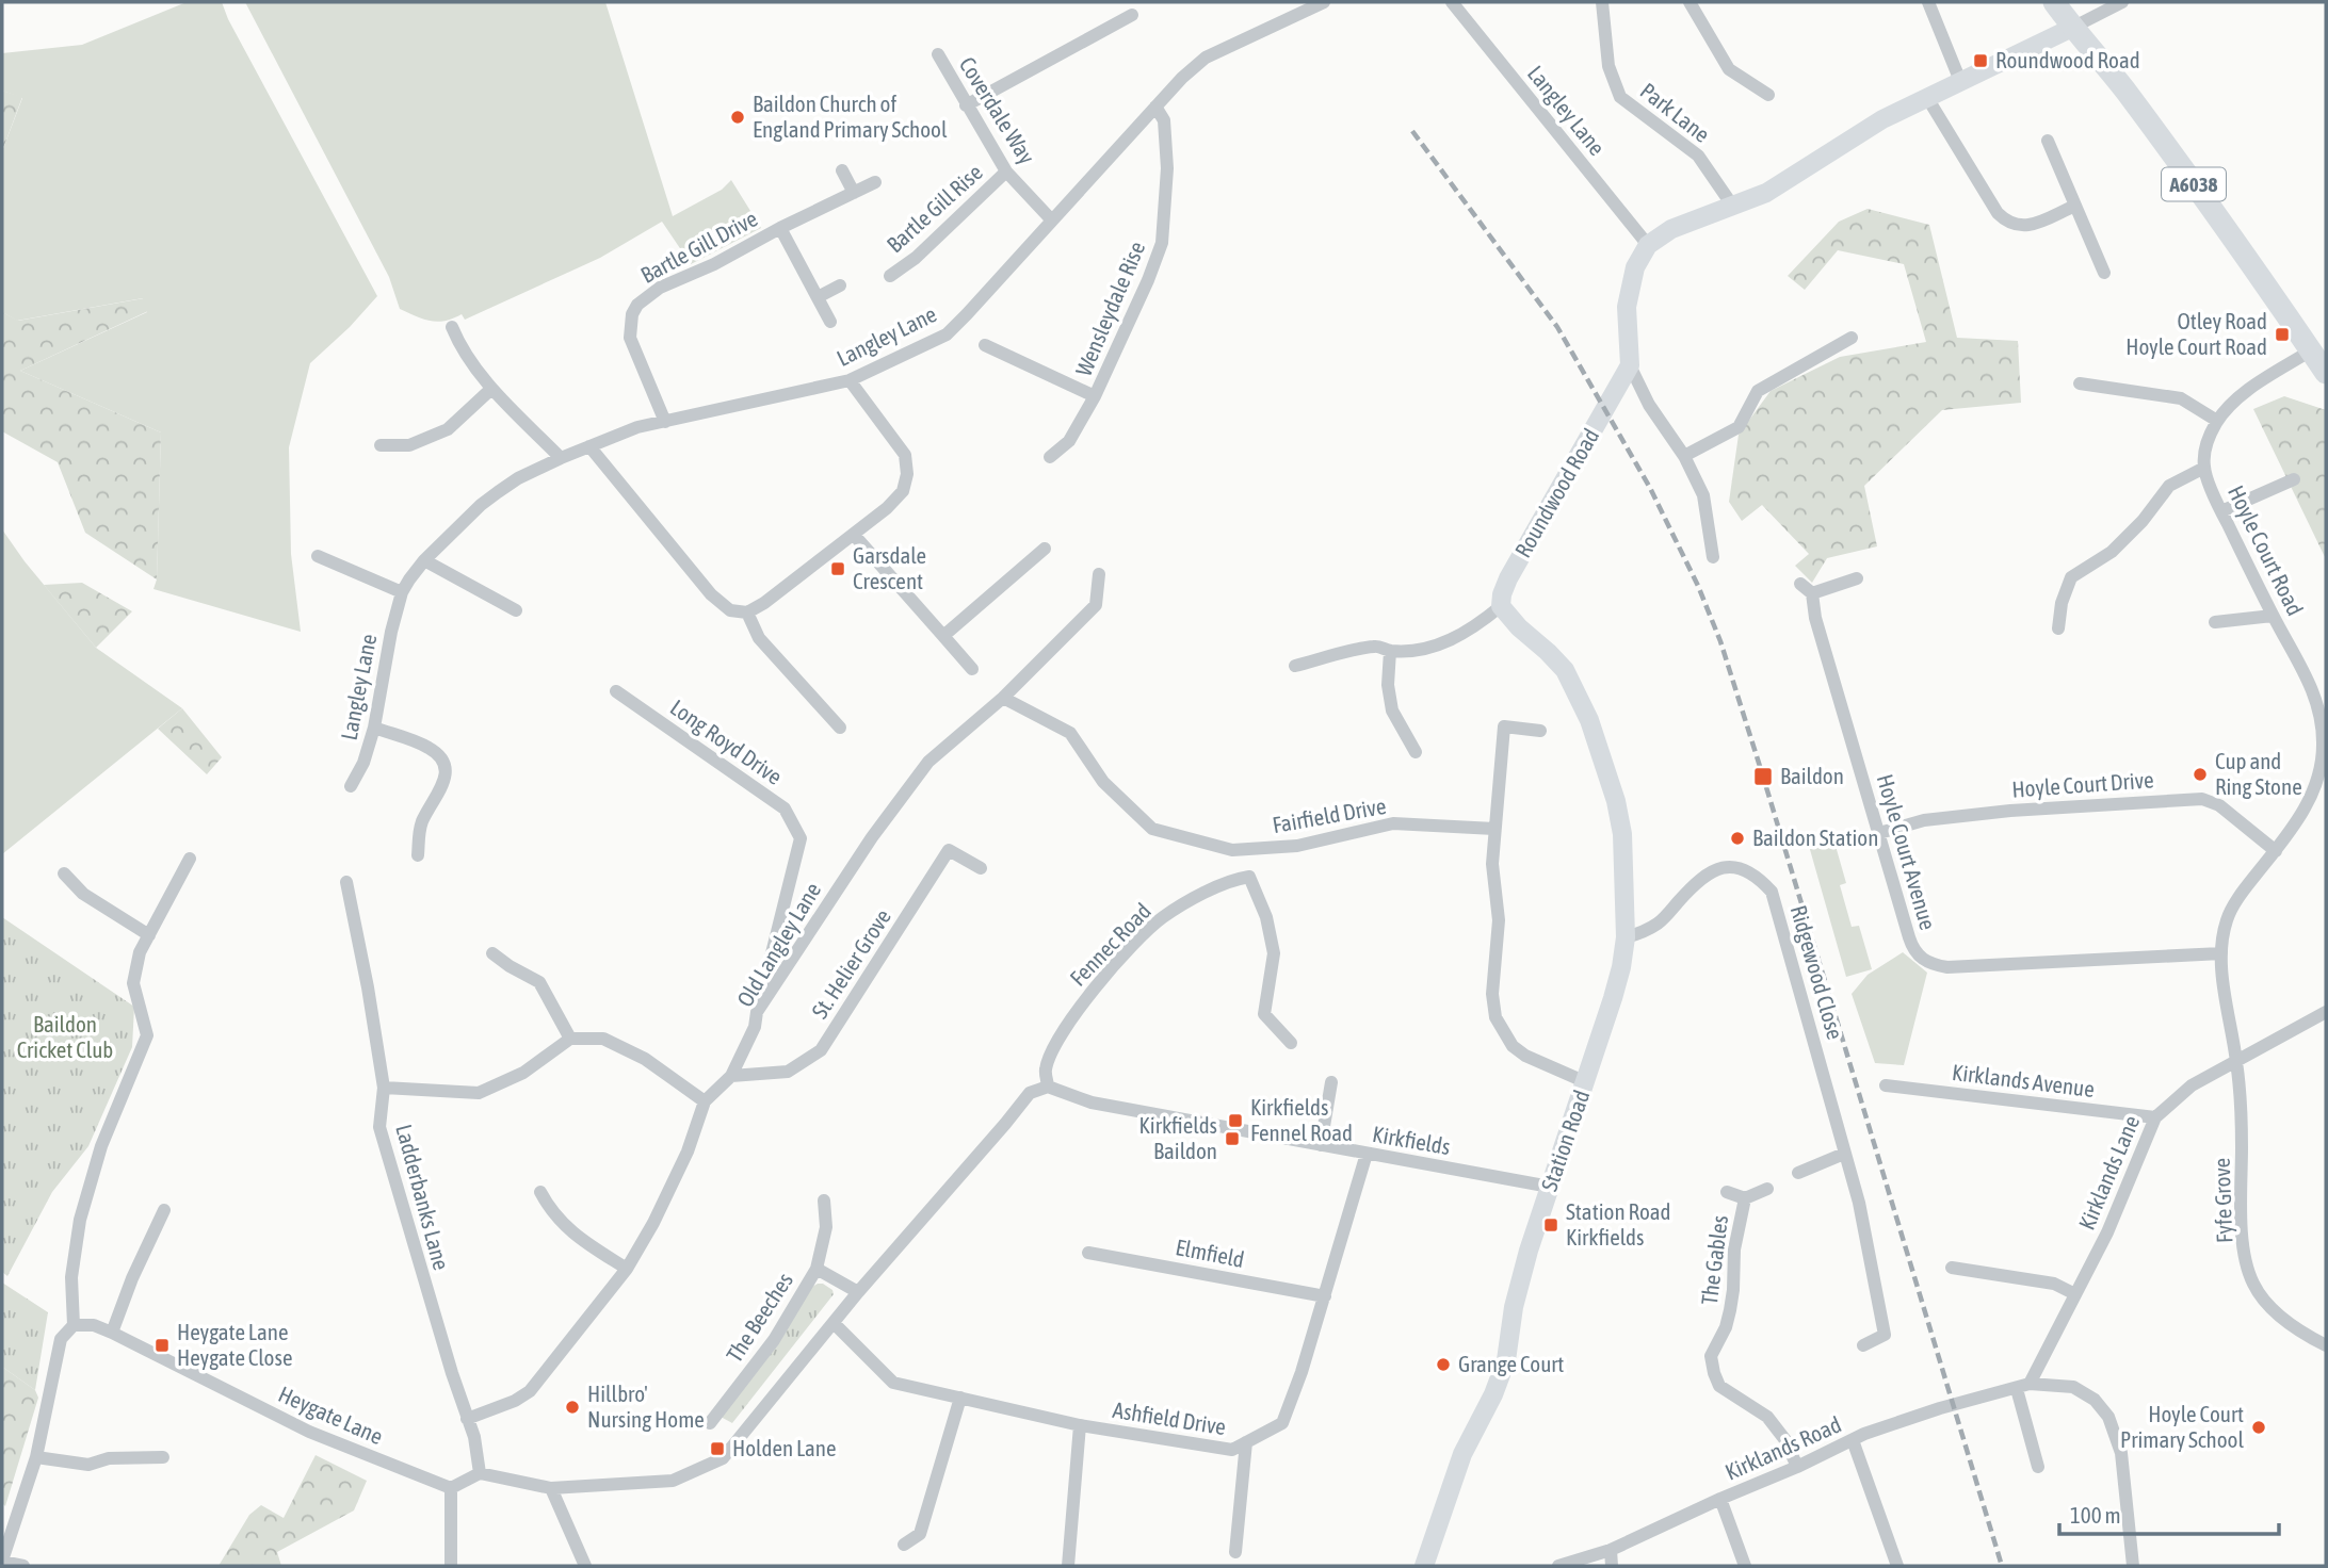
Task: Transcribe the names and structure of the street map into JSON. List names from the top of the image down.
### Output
{
  "streets": {
    "main road": ["A6038"],
    "street": [
      "Coverdale Way",
      "Langley Lane",
      "Park Lane",
      "Bartle Gill Rise",
      "Bartle Gill Drive",
      "Wensleydale Rise",
      "Roundwood Road",
      "Hoyle Court Road",
      "Long Royd Drive",
      "Hoyle Court Drive",
      "Fairfield Drive",
      "Hoyle Court Avenue",
      "Old Langley Lane",
      "Fennec Road",
      "St. Helier Grove",
      "Ridgewood Close",
      "Kirklands Avenue",
      "Kirkfields",
      "Station Road",
      "Kirklands Lane",
      "Ladderbanks Lane",
      "Fyfe Grove",
      "Elmfield",
      "The Gables",
      "The Beeches",
      "Heygate Lane",
      "Ashfield Drive",
      "Kirklands Road"
    ]
  },
  "crossings": [
    ["Coverdale Way", "Langley Lane"],
    ["Coverdale Way", "Bartle Gill Rise"],
    ["Langley Lane", "Bartle Gill Drive"],
    ["Langley Lane", "Wensleydale Rise"],
    ["A6038", "Hoyle Court Road"],
    ["Roundwood Road", "Station Road"],
    ["Hoyle Court Road", "Hoyle Court Drive"],
    ["Hoyle Court Road", "Hoyle Court Avenue"],
    ["Hoyle Court Road", "Kirklands Lane"],
    ["Hoyle Court Road", "Fyfe Grove"],
    ["Long Royd Drive", "Old Langley Lane"],
    ["Hoyle Court Drive", "Hoyle Court Avenue"],
    ["Fairfield Drive", "Old Langley Lane"],
    ["Old Langley Lane", "St. Helier Grove"],
    ["Old Langley Lane", "Ladderbanks Lane"],
    ["Fennec Road", "Kirkfields"],
    ["Ridgewood Close", "Station Road"],
    ["Kirklands Avenue", "Kirklands Lane"],
    ["Kirkfields", "Station Road"],
    ["Kirkfields", "Ashfield Drive"],
    ["Kirklands Lane", "Fyfe Grove"],
    ["Kirklands Lane", "Kirklands Road"],
    ["Elmfield", "Ashfield Drive"],
    ["The Gables", "Kirklands Road"]
  ],
  "parks": ["Baildon Cricket Club"],
  "places": {
    "transit": [
      "Roundwood Road",
      "Otley Road Hoyle Court Road",
      "Garsdale Crescent",
      "Baildon",
      "Kirkfields Fennel Road",
      "Kirkfields Baildon",
      "Station Road Kirkfields",
      "Heygate Lane Heygate Close",
      "Holden Lane"
    ],
    "other": [
      "Baildon Church of England Primary School",
      "Cup and Ring Stone",
      "Baildon Station",
      "Grange Court",
      "Hillbro' Nursing Home",
      "Hoyle Court Primary School"
    ]
  },
  "scale_bar": "100 m"
}
